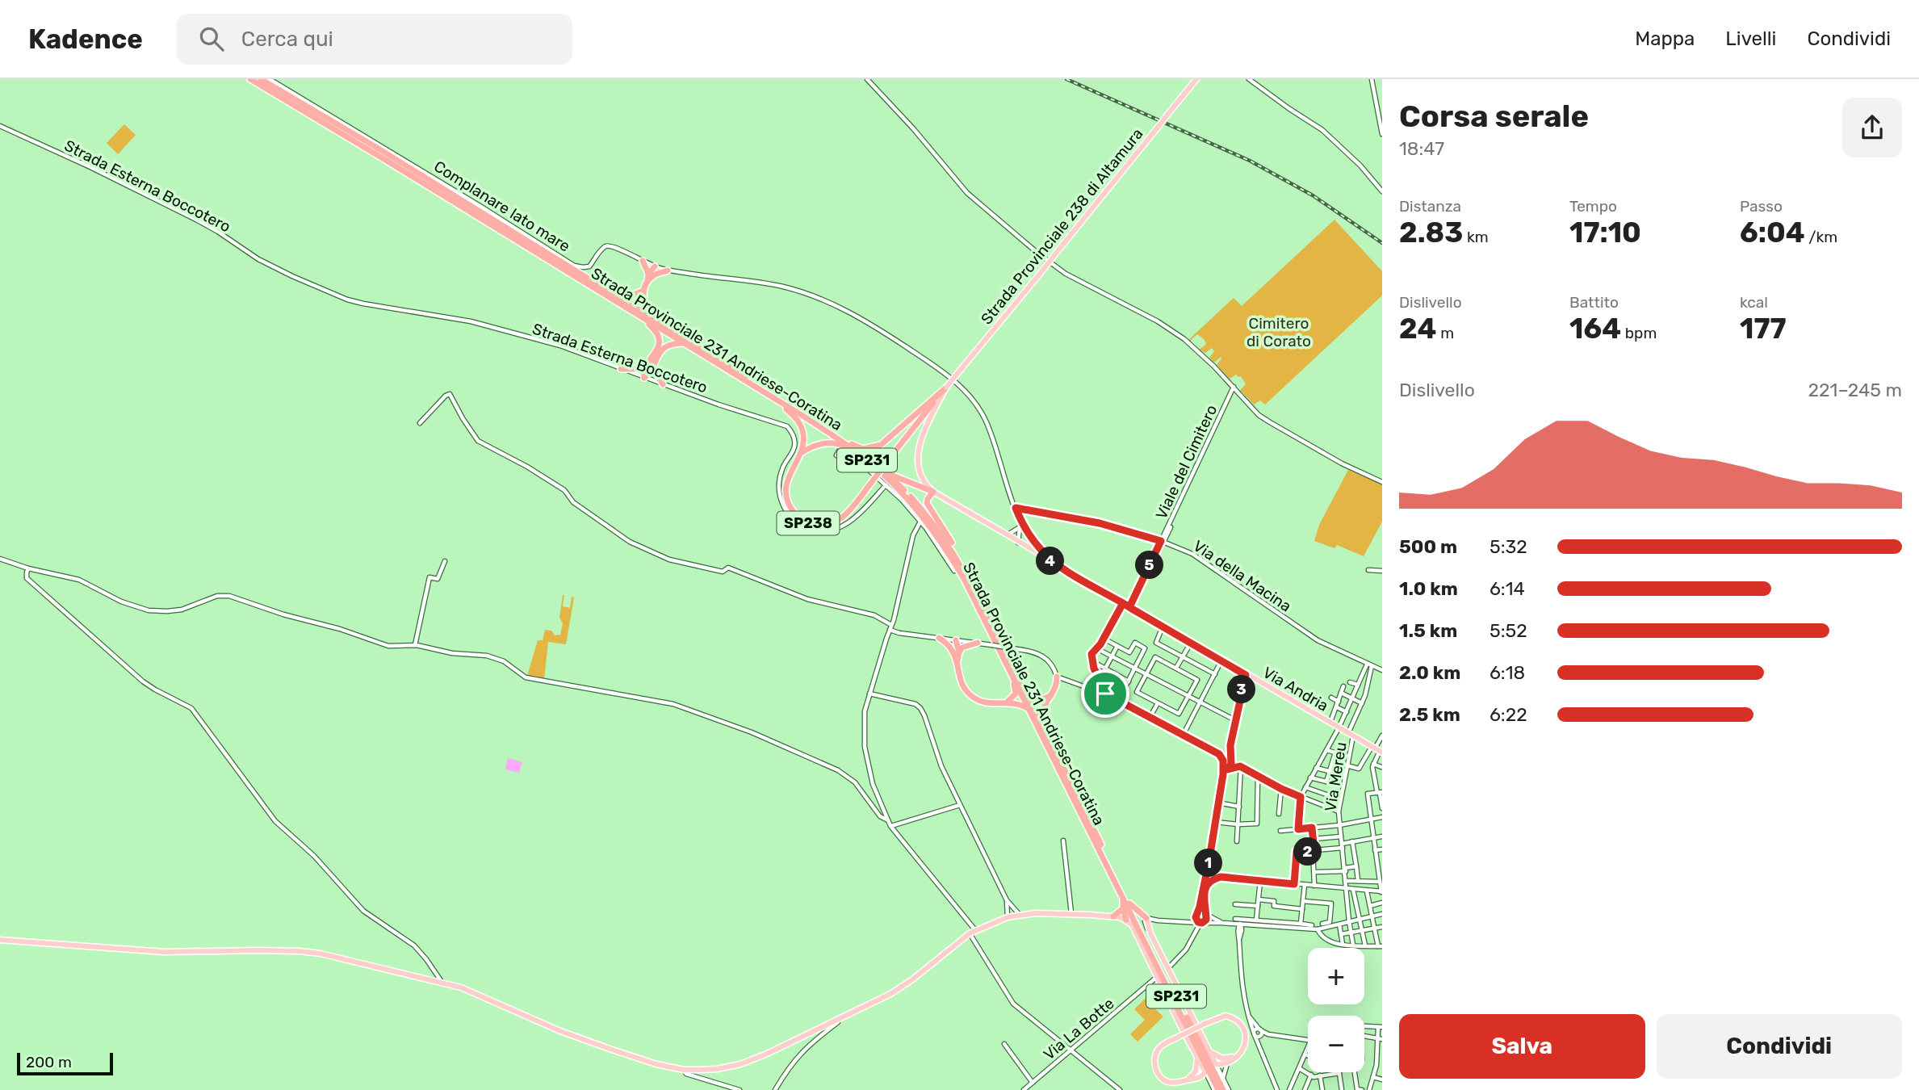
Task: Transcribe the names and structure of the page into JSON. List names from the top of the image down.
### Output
{
  "streets": {
    "highway": ["Strada Provinciale 231 Andriese-Coratina", "SP231", "SP238"],
    "main road": ["Strada Provinciale 238 di Altamura", "Via Andria"],
    "street": [
      "Strada Esterna Boccotero",
      "Complanare lato mare",
      "Viale del Cimitero",
      "Via della Macina",
      "Via Mereu",
      "Via La Botte"
    ]
  },
  "crossings": [
    ["Complanare lato mare", "Via della Macina"],
    ["Complanare lato mare", "Via Andria"],
    ["Strada Provinciale 238 di Altamura", "SP238"],
    ["Strada Provinciale 238 di Altamura", "Via Andria"],
    ["Viale del Cimitero", "Via della Macina"],
    ["Viale del Cimitero", "Via Andria"],
    ["Via della Macina", "Via Mereu"],
    ["Via Andria", "Via Mereu"]
  ],
  "parks": ["Cimitero di Corato"],
  "scale_bar": "200 m",
  "page": {
    "header": "Kadence",
    "search": "Cerca qui",
    "nav": ["Mappa", "Livelli", "Condividi"],
    "heading": ["Corsa serale", "18:47"],
    "stats": [
      ["Distanza", "2.83 km"],
      ["Tempo", "17:10"],
      ["Passo", "6:04 /km"],
      ["Dislivello", "24 m"],
      ["Battito", "164 bpm"],
      ["kcal", "177"]
    ],
    "chart": ["Dislivello", "221–245 m"],
    "list": [
      {
        "name": "500 m",
        "note": "5:32"
      },
      {
        "name": "1.0 km",
        "note": "6:14"
      },
      {
        "name": "1.5 km",
        "note": "5:52"
      },
      {
        "name": "2.0 km",
        "note": "6:18"
      },
      {
        "name": "2.5 km",
        "note": "6:22"
      }
    ],
    "pins": [
      "4",
      "5",
      "3",
      "2",
      "1"
    ],
    "map_buttons": ["+", "−"],
    "buttons": ["Salva", "Condividi"],
    "scale": "200 m"
  }
}
